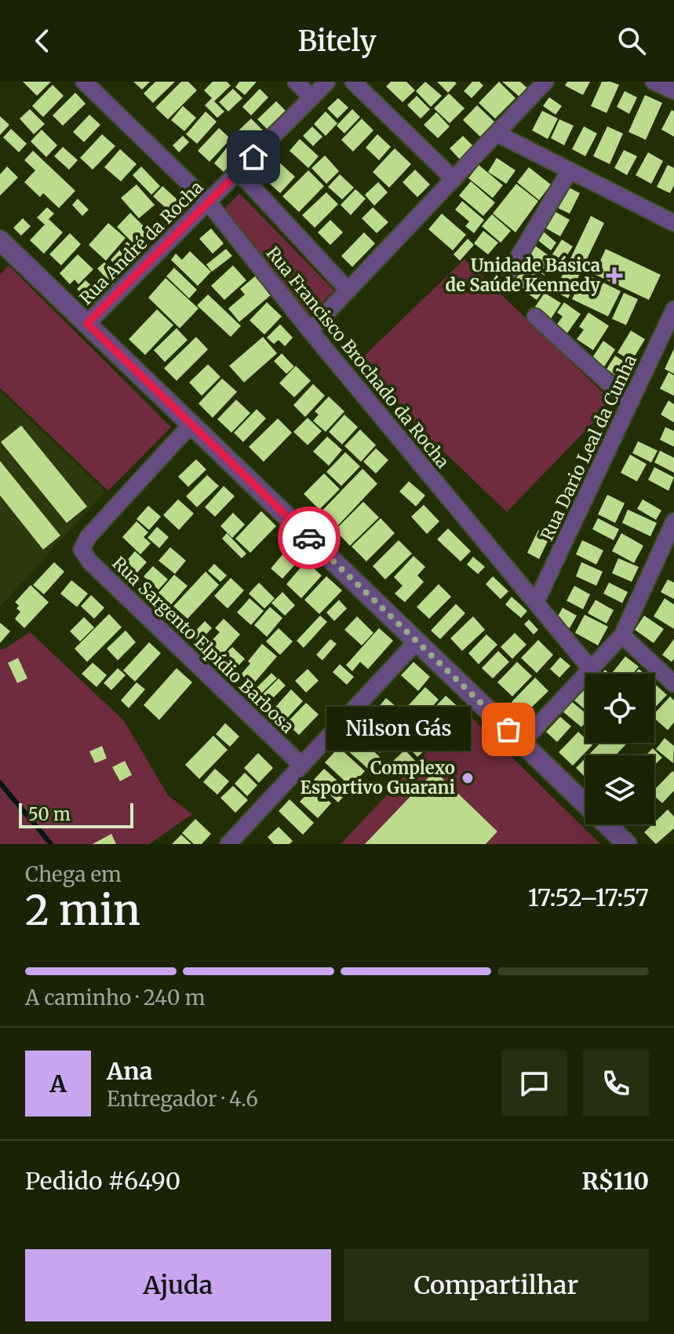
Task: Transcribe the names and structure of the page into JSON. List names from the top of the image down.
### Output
{
  "streets": {
    "street": [
      "Rua André da Rocha",
      "Rua Francisco Brochado da Rocha",
      "Rua Dario Leal da Cunha",
      "Rua Sargento Elpídio Barbosa"
    ]
  },
  "crossings": [
    ["Rua André da Rocha", "Rua Francisco Brochado da Rocha"],
    ["Rua Francisco Brochado da Rocha", "Rua Dario Leal da Cunha"]
  ],
  "places": {
    "health": ["Unidade Básica de Saúde Kennedy"],
    "other": ["Nilson Gás", "Complexo Esportivo Guarani"]
  },
  "scale_bar": "50 m",
  "page": {
    "header": "Bitely",
    "bubble": "Nilson Gás",
    "scale": "50 m",
    "heading": ["2 min", "Chega em", "17:52–17:57"],
    "panel": [
      "Ana",
      "Entregador · 4.6",
      "Pedido #6490",
      "R$110"
    ],
    "bar": "A caminho · 240 m",
    "round": "A",
    "buttons": ["Ajuda", "Compartilhar"]
  }
}
